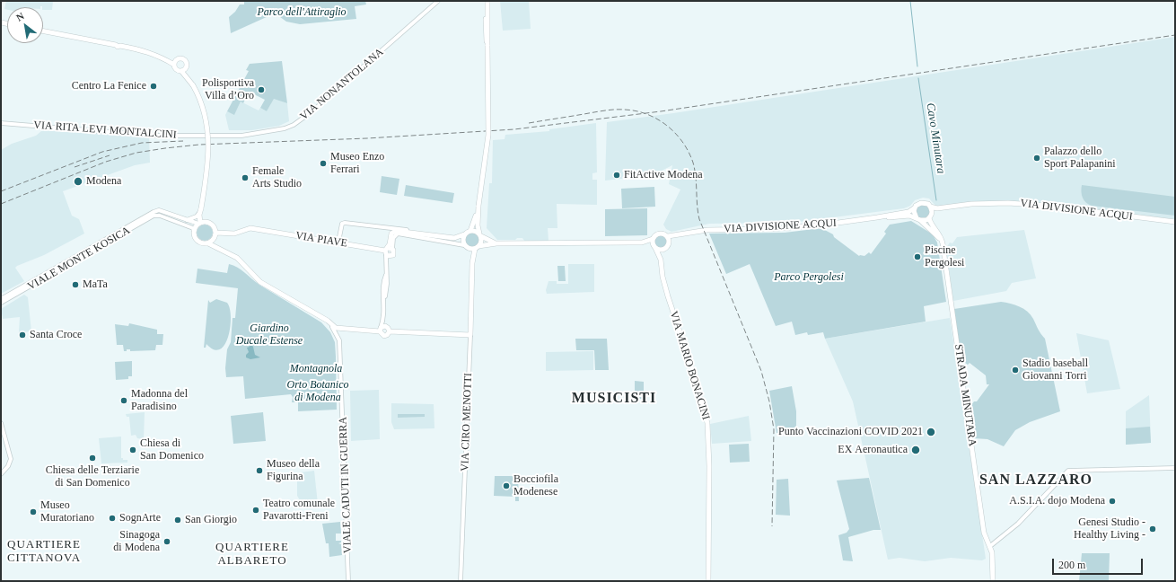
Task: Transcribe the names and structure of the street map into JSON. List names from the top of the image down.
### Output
{
  "streets": {
    "main road": [
      "VIA DIVISIONE ACQUI",
      "VIA PIAVE",
      "VIA MARIO BONACINI",
      "STRADA MINUTARA",
      "VIA CIRO MENOTTI",
      "VIALE CADUTI IN GUERRA"
    ],
    "street": ["VIA NONANTOLANA", "VIA RITA LEVI MONTALCINI", "VIALE MONTE KOSICA"]
  },
  "crossings": [
    ["VIA NONANTOLANA", "VIA RITA LEVI MONTALCINI"],
    ["VIA DIVISIONE ACQUI", "VIA MARIO BONACINI"],
    ["VIA DIVISIONE ACQUI", "STRADA MINUTARA"],
    ["VIA PIAVE", "VIALE MONTE KOSICA"],
    ["VIA PIAVE", "VIALE CADUTI IN GUERRA"],
    ["VIALE MONTE KOSICA", "VIALE CADUTI IN GUERRA"]
  ],
  "districts": [
    "MUSICISTI",
    "SAN LAZZARO",
    "QUARTIERE CITTANOVA",
    "QUARTIERE ALBARETO"
  ],
  "water": ["Cavo Minutara"],
  "parks": [
    "Parco dell'Attiraglio",
    "Parco Pergolesi",
    "Giardino Ducale Estense",
    "Montagnola",
    "Orto Botanico di Modena"
  ],
  "places": [
    "Centro La Fenice",
    "Polisportiva Villa d’Oro",
    "Palazzo dello Sport Palapanini",
    "Museo Enzo Ferrari",
    "FitActive Modena",
    "Female Arts Studio",
    "Modena",
    "Piscine Pergolesi",
    "MaTa",
    "Santa Croce",
    "Stadio baseball Giovanni Torri",
    "Madonna del Paradisino",
    "Punto Vaccinazioni COVID 2021",
    "Chiesa di San Domenico",
    "EX Aeronautica",
    "Chiesa delle Terziarie di San Domenico",
    "Museo della Figurina",
    "Bocciofila Modenese",
    "A.S.I.A. dojo Modena",
    "Teatro comunale Pavarotti-Freni",
    "Museo Muratoriano",
    "SognArte",
    "San Giorgio",
    "Genesi Studio - Healthy Living -",
    "Sinagoga di Modena"
  ],
  "scale_bar": "200 m",
  "north": "top left"
}
